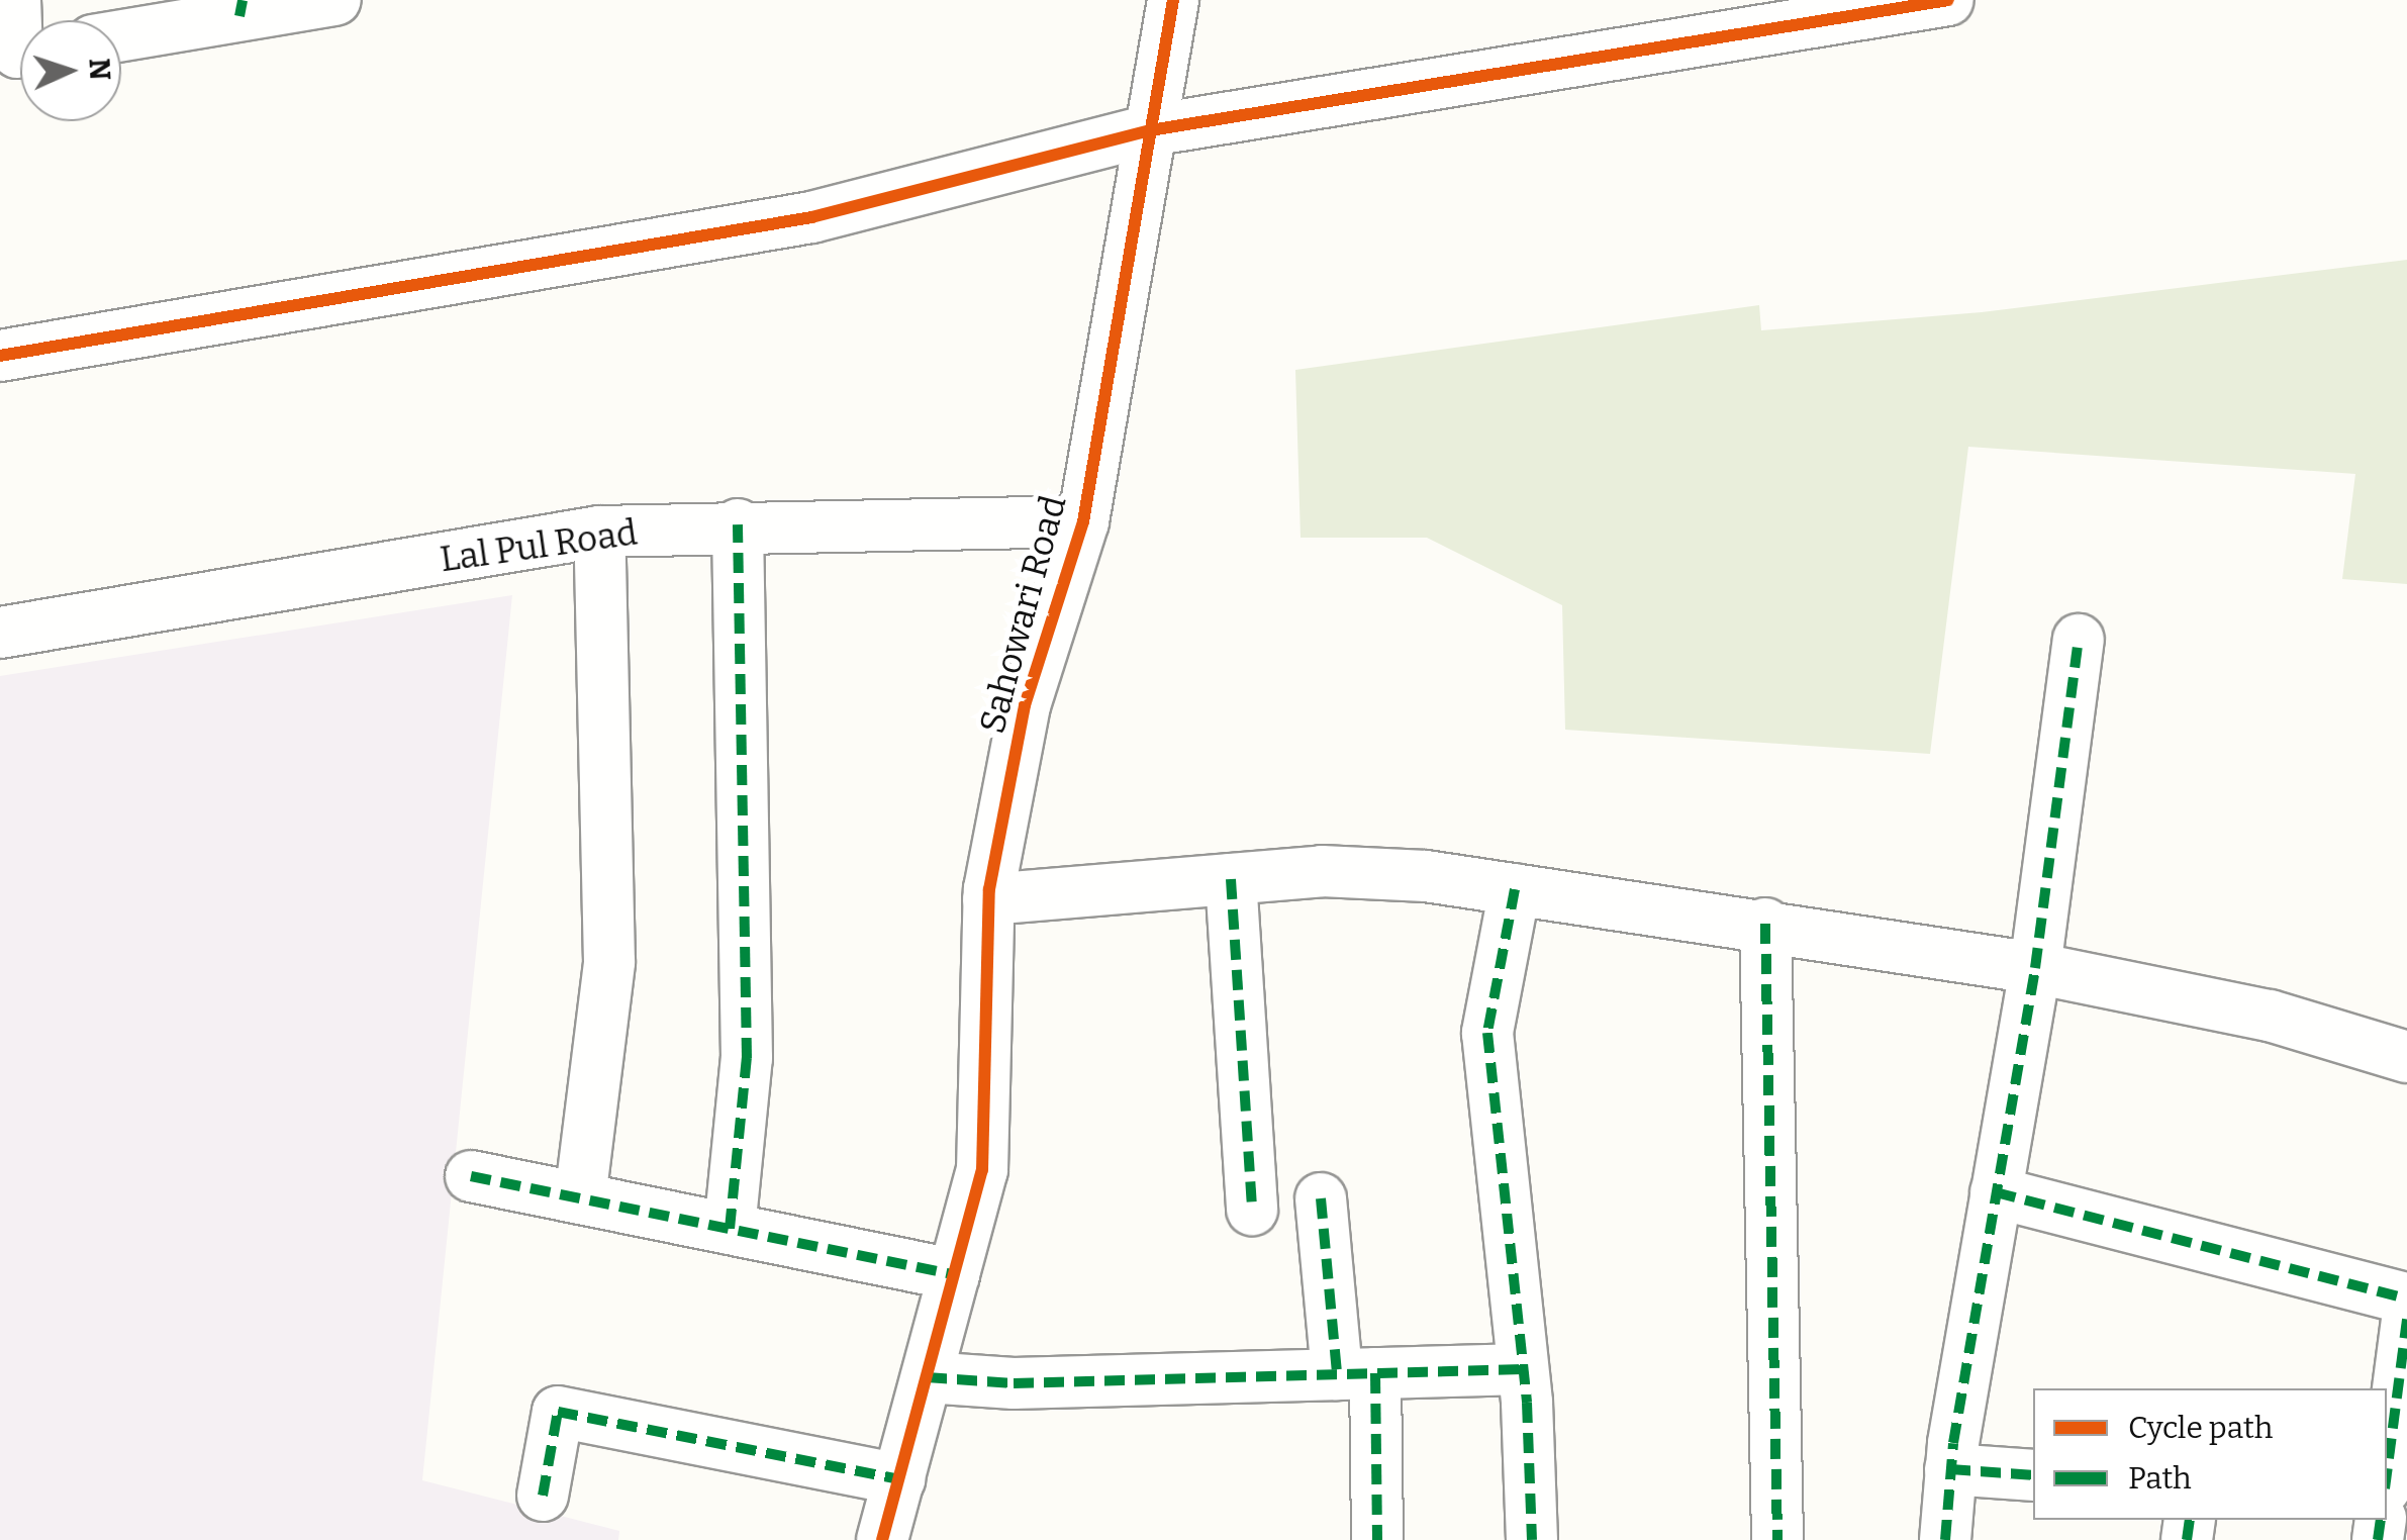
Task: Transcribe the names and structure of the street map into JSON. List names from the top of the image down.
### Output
{
  "streets": {
    "street": ["Lal Pul Road", "Sahowari Road"]
  },
  "crossings": [
    ["Lal Pul Road", "Sahowari Road"]
  ],
  "legend": ["Cycle path", "Path"],
  "north": "right"
}
